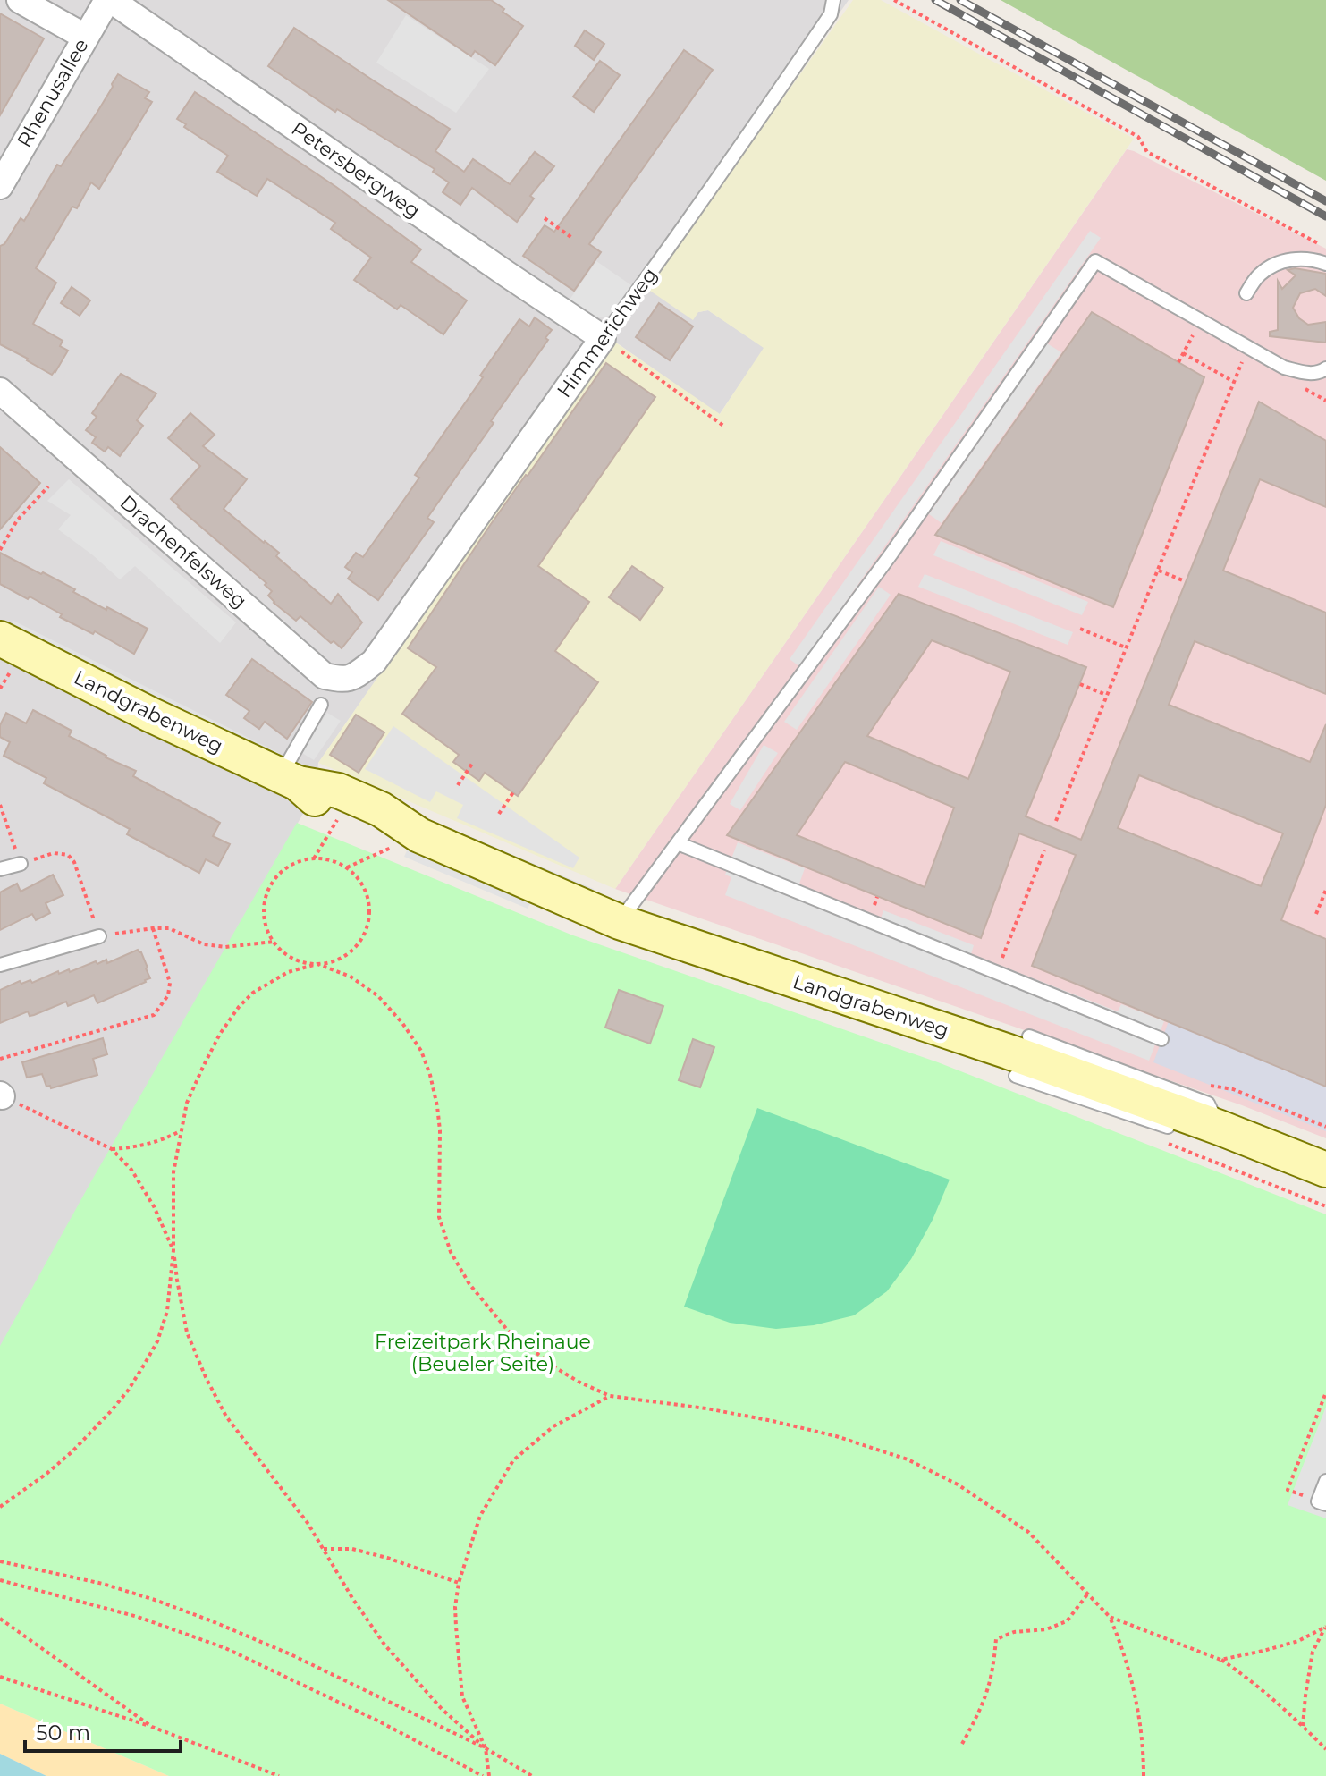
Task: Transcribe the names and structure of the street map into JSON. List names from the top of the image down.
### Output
{
  "streets": {
    "street": [
      "Rhenusallee",
      "Petersbergweg",
      "Himmerichweg",
      "Drachenfelsweg",
      "Landgrabenweg"
    ]
  },
  "crossings": [
    ["Rhenusallee", "Petersbergweg"],
    ["Petersbergweg", "Himmerichweg"],
    ["Himmerichweg", "Drachenfelsweg"]
  ],
  "parks": ["Freizeitpark Rheinaue (Beueler Seite)"],
  "scale_bar": "50 m"
}
